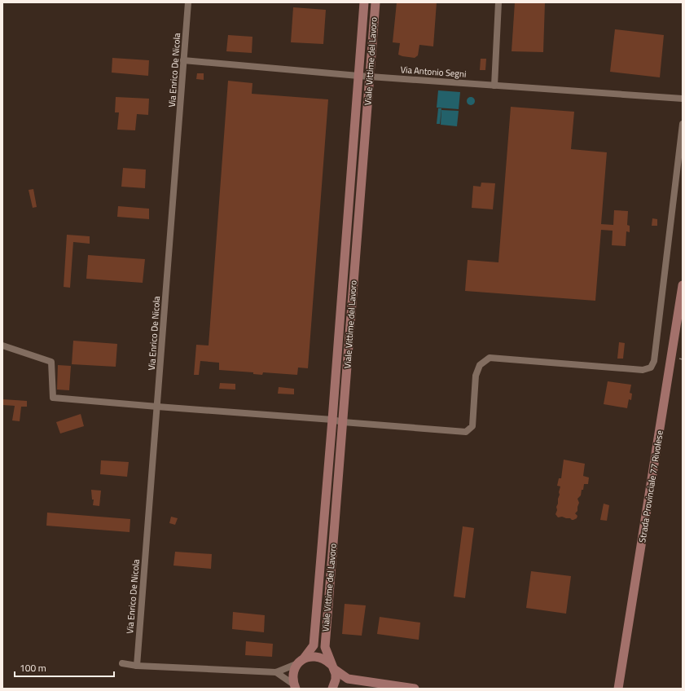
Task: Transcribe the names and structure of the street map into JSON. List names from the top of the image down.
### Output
{
  "streets": {
    "street": [
      "Viale Vittime del Lavoro",
      "Via Enrico De Nicola",
      "Via Antonio Segni",
      "Strada Provinciale 77 Rivolese"
    ]
  },
  "crossings": [
    ["Viale Vittime del Lavoro", "Via Antonio Segni"],
    ["Via Enrico De Nicola", "Via Antonio Segni"]
  ],
  "scale_bar": "100 m"
}
